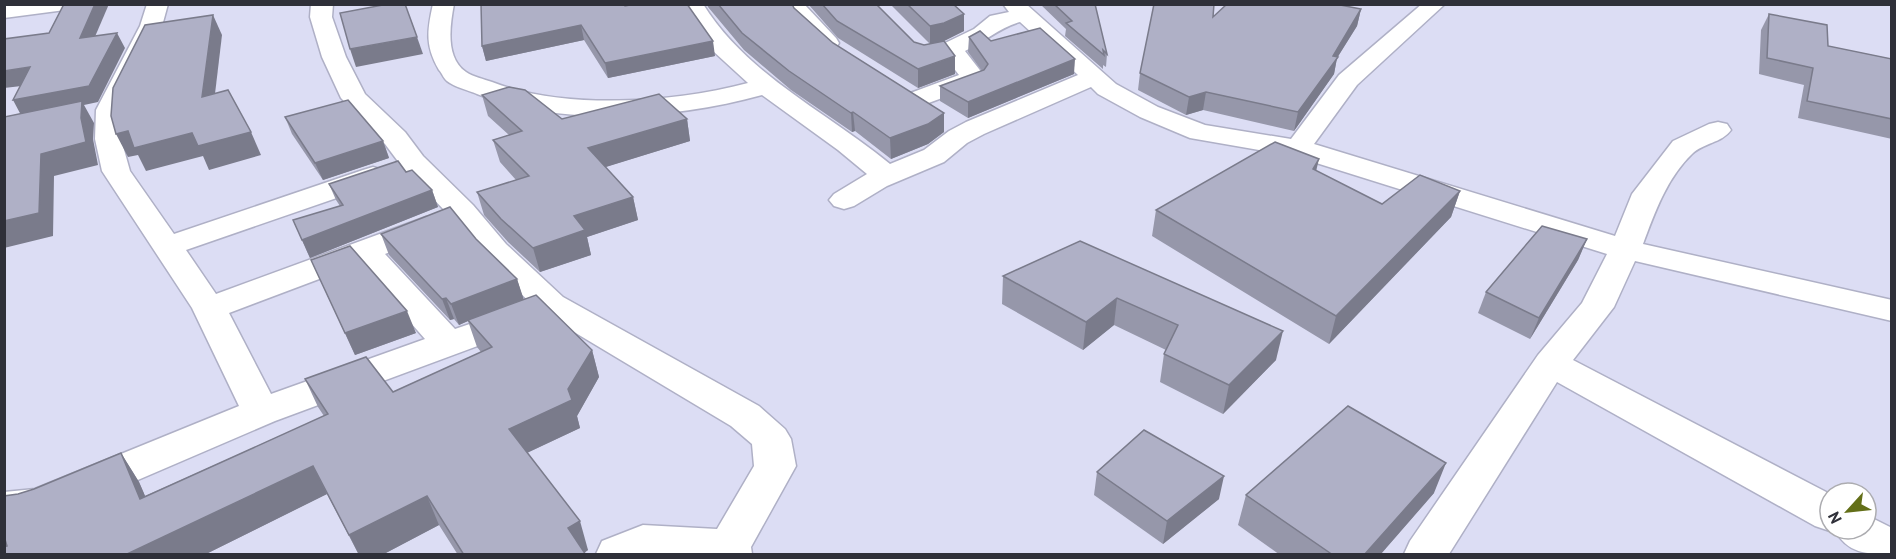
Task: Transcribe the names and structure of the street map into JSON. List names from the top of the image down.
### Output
{
  "north": "bottom left"
}
